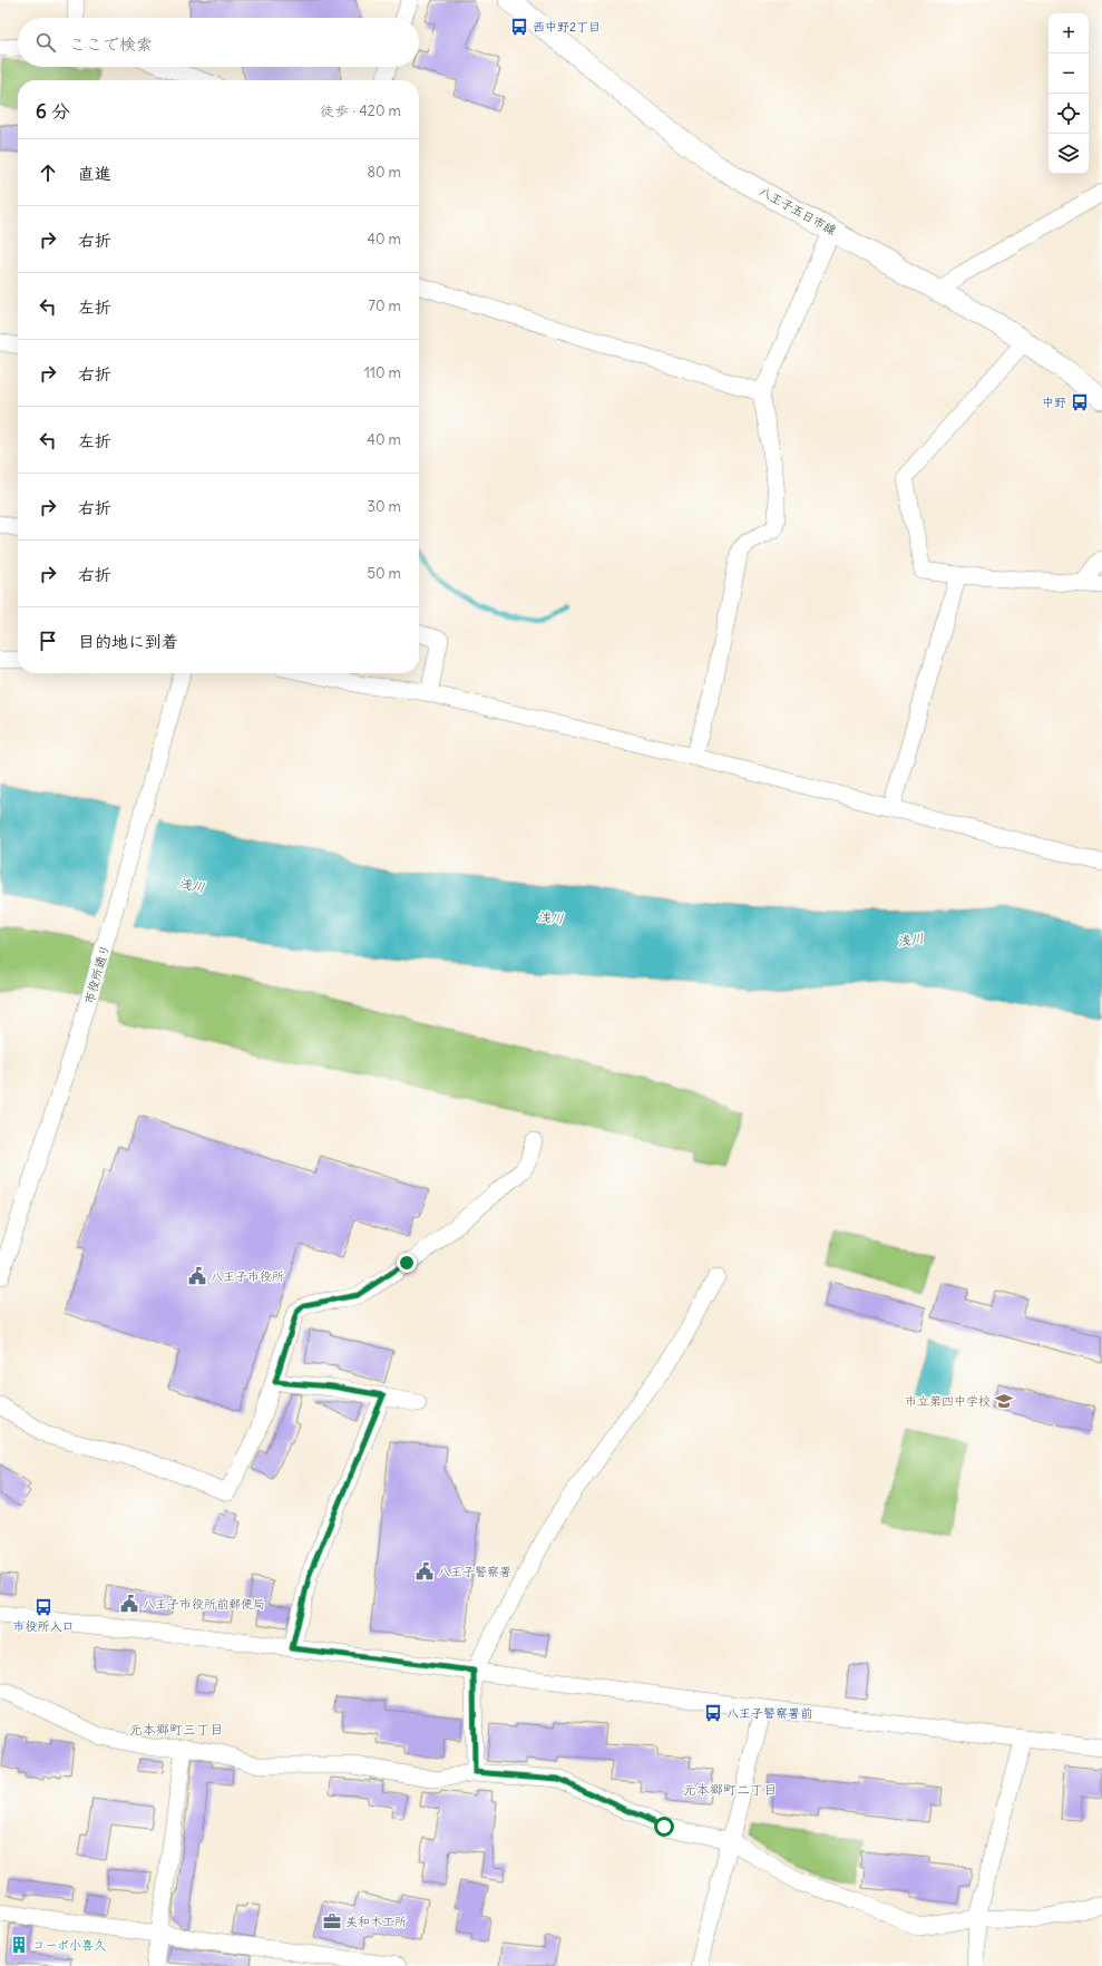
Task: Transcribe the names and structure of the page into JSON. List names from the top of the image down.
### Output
{
  "streets": {
    "main road": ["八王子五日市線"],
    "street": ["市役所通り"]
  },
  "districts": ["元本郷町三丁目", "元本郷町二丁目"],
  "water": ["浅川"],
  "places": {
    "bus stop": [
      "西中野2丁目",
      "中野",
      "市役所入口",
      "八王子警察署前"
    ],
    "public building": ["八王子市役所", "八王子警察署", "八王子市役所前郵便局"],
    "school or university": ["市立第四中学校"],
    "office": ["美和木工所"],
    "building": ["コーポ小喜久"]
  },
  "page": {
    "map_buttons": ["+", "−"],
    "search": "ここで検索",
    "heading": ["6 分", "徒歩 · 420 m"],
    "list": [
      ["直進", "80 m"],
      ["右折", "40 m"],
      ["左折", "70 m"],
      ["右折", "110 m"],
      ["左折", "40 m"],
      ["右折", "30 m"],
      ["右折", "50 m"],
      "目的地に到着"
    ]
  }
}
